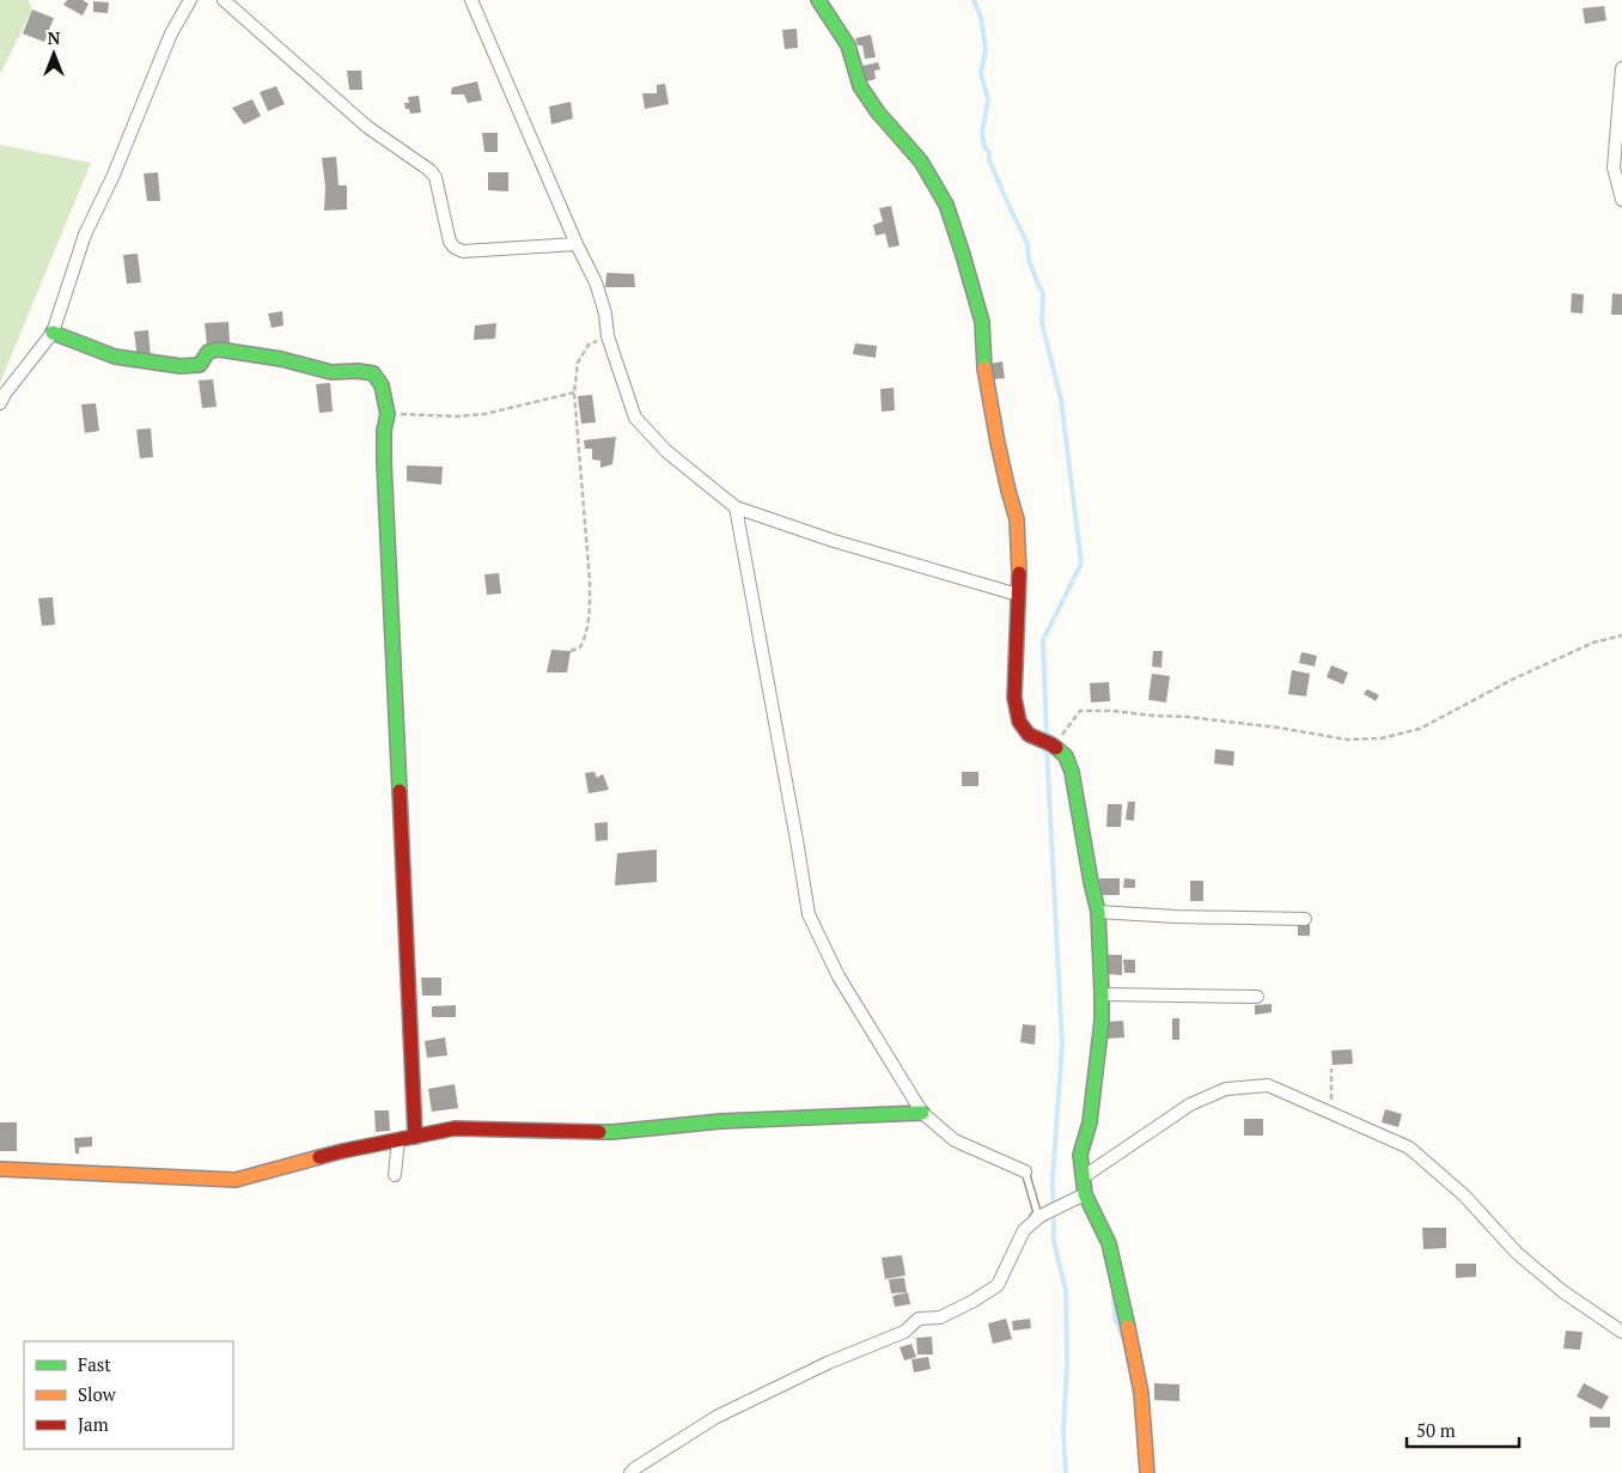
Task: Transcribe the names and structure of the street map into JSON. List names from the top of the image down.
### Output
{
  "legend": ["Fast", "Slow", "Jam"],
  "scale_bar": "50 m",
  "north": "top"
}
